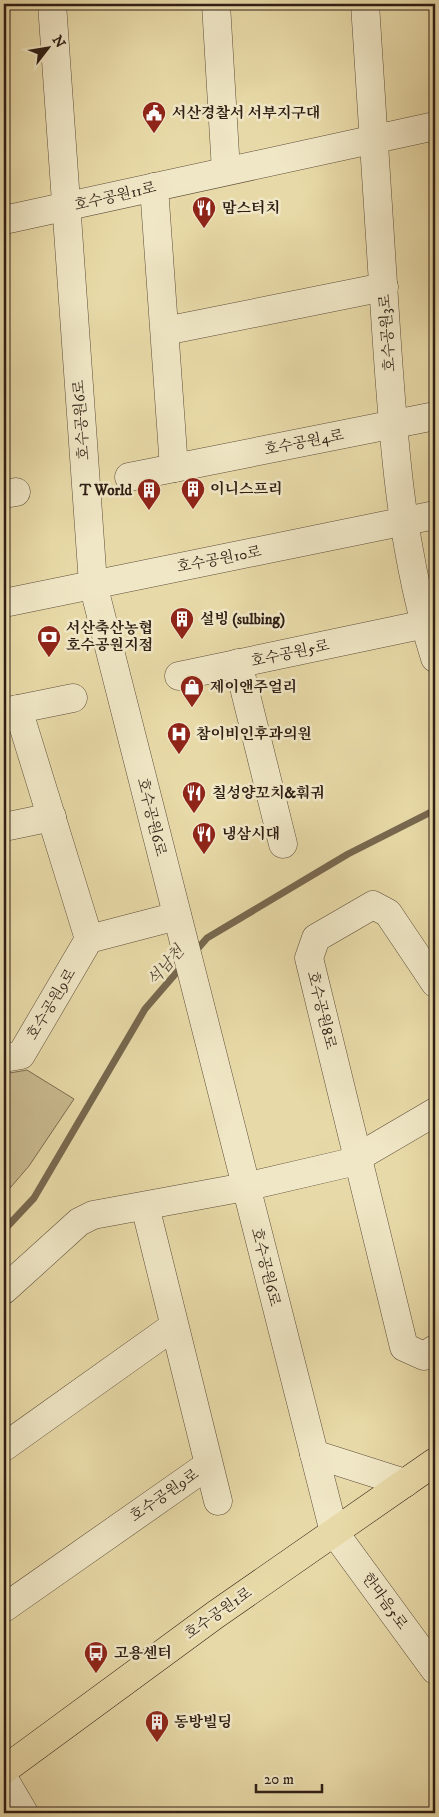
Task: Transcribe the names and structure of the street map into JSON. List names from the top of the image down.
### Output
{
  "streets": {
    "main road": ["호수공원1로"],
    "street": [
      "호수공원11로",
      "호수공원3로",
      "호수공원6로",
      "호수공원4로",
      "호수공원10로",
      "호수공원5로",
      "호수공원9로",
      "호수공원8로",
      "한마음5로"
    ]
  },
  "crossings": [
    ["호수공원11로", "호수공원3로"],
    ["호수공원11로", "호수공원6로"],
    ["호수공원3로", "호수공원4로"],
    ["호수공원3로", "호수공원10로"],
    ["호수공원3로", "호수공원5로"],
    ["호수공원6로", "호수공원10로"],
    ["호수공원6로", "한마음5로"],
    ["호수공원6로", "호수공원1로"],
    ["한마음5로", "호수공원1로"]
  ],
  "water": ["석남천"],
  "places": {
    "public building": ["서산경찰서 서부지구대"],
    "restaurant": ["맘스터치", "칠성양꼬치&훠궈", "냉삼시대"],
    "building": [
      "이니스프리",
      "T World",
      "설빙 (sulbing)",
      "동방빌딩"
    ],
    "bank": ["서산축산농협 호수공원지점"],
    "shop": ["제이앤주얼리"],
    "hospital": ["참이비인후과의원"],
    "bus stop": ["고용센터"]
  },
  "scale_bar": "20 m",
  "north": "top right"
}
